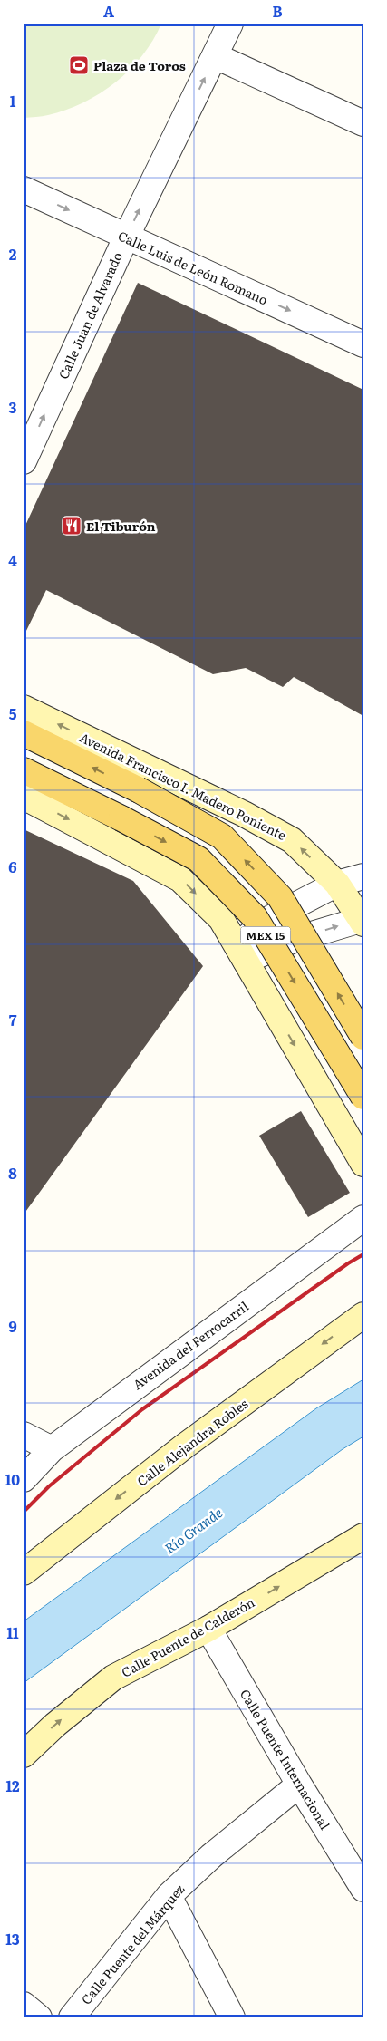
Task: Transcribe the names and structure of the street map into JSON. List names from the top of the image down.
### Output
{
  "streets": {
    "main road": [
      "Avenida Francisco I. Madero Poniente",
      "MEX 15",
      "Calle Alejandra Robles",
      "Calle Puente de Calderón"
    ],
    "street": [
      "Calle Luis de León Romano",
      "Calle Juan de Alvarado",
      "Avenida del Ferrocarril",
      "Calle Puente Internacional",
      "Calle Puente del Márquez"
    ]
  },
  "crossings": [
    ["Calle Luis de León Romano", "Calle Juan de Alvarado"],
    ["Calle Puente de Calderón", "Calle Puente Internacional"],
    ["Calle Puente Internacional", "Calle Puente del Márquez"]
  ],
  "one_way": ["Calle Juan de Alvarado", "Calle Alejandra Robles", "Calle Puente de Calderón"],
  "water": ["Río Grande"],
  "places": {
    "sports": ["Plaza de Toros"],
    "restaurant": ["El Tiburón"]
  },
  "grid": {
    "columns": ["A", "B"],
    "rows": [
      "1",
      "2",
      "3",
      "4",
      "5",
      "6",
      "7",
      "8",
      "9",
      "10",
      "11",
      "12",
      "13"
    ]
  }
}
